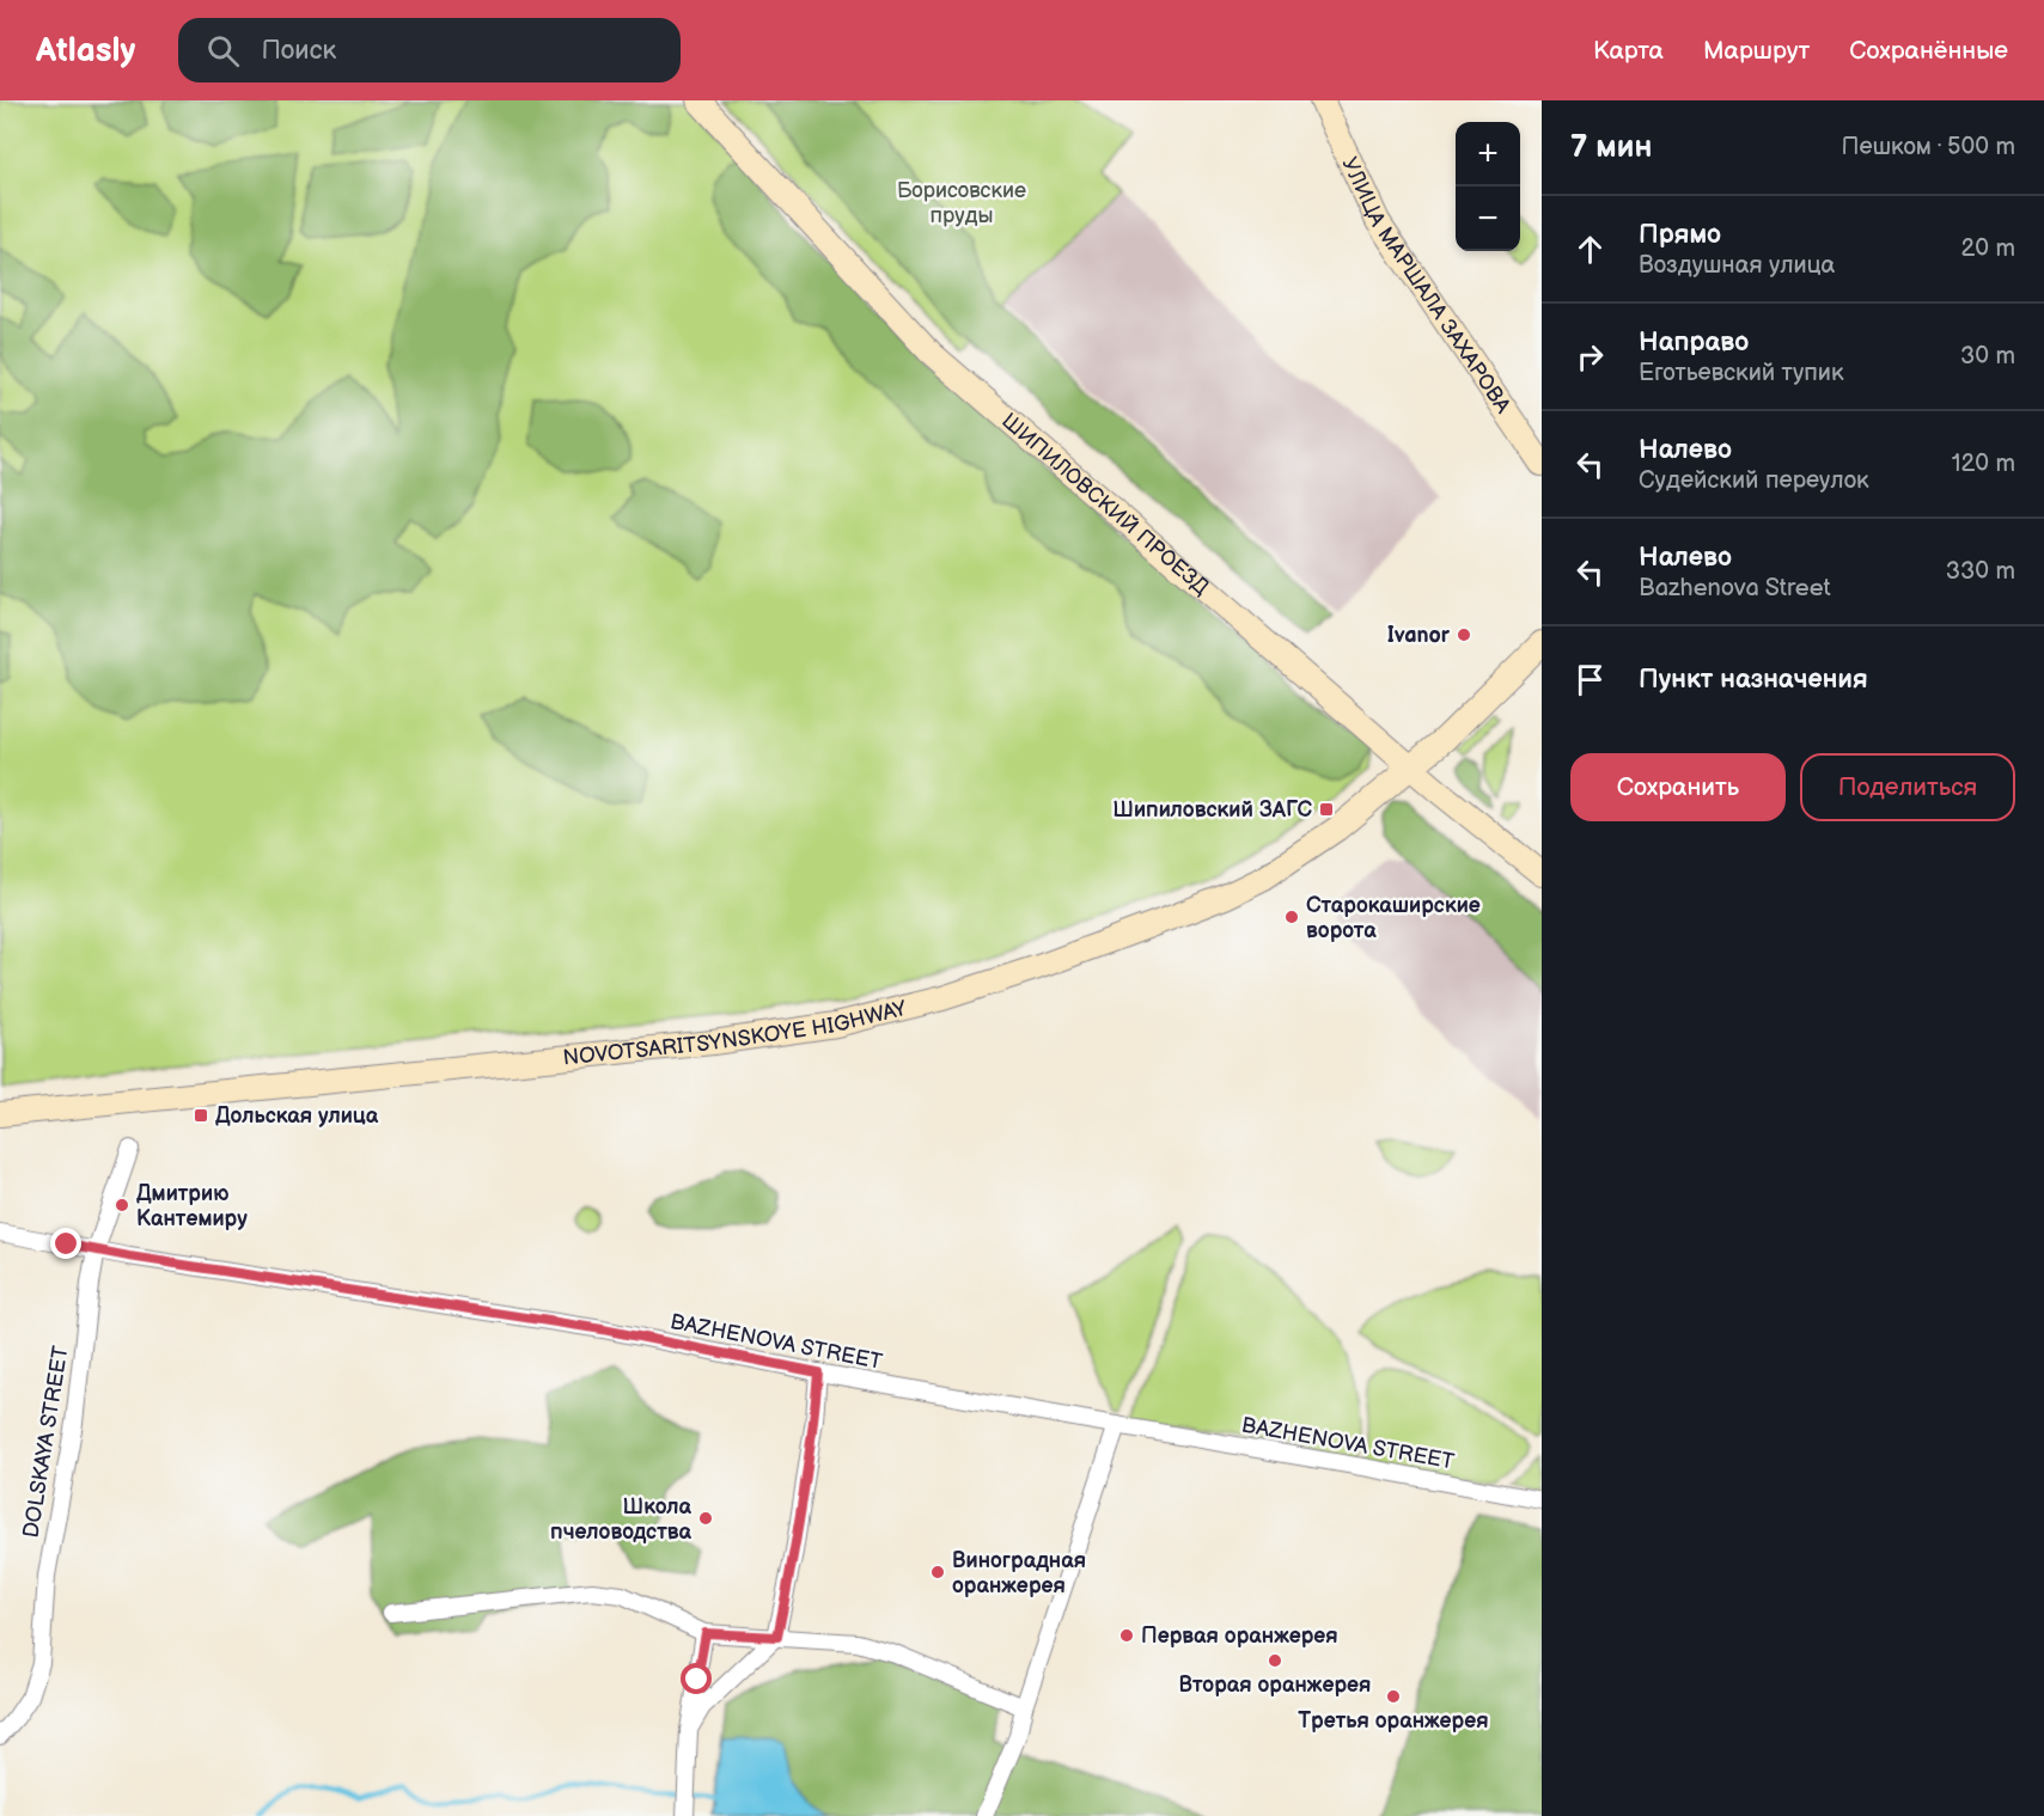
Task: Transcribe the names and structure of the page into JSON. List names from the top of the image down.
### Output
{
  "streets": {
    "main road": ["УЛИЦА МАРШАЛА ЗАХАРОВА", "ШИПИЛОВСКИЙ ПРОЕЗД", "NOVOTSARITSYNSKOYE HIGHWAY"],
    "street": ["BAZHENOVA STREET", "DOLSKAYA STREET"]
  },
  "crossings": [
    ["ШИПИЛОВСКИЙ ПРОЕЗД", "NOVOTSARITSYNSKOYE HIGHWAY"],
    ["BAZHENOVA STREET", "DOLSKAYA STREET"]
  ],
  "parks": ["Борисовские пруды"],
  "places": {
    "other": [
      "Ivanor",
      "Старокаширские ворота",
      "Дмитрию Кантемиру",
      "Школа пчеловодства",
      "Виноградная оранжерея",
      "Первая оранжерея",
      "Вторая оранжерея",
      "Третья оранжерея"
    ],
    "transit": ["Шипиловский ЗАГС", "Дольская улица"]
  },
  "page": {
    "header": "Atlasly",
    "search": "Поиск",
    "nav": ["Карта", "Маршрут", "Сохранённые"],
    "heading": ["7 мин", "Пешком · 500 m"],
    "map_buttons": ["+", "−"],
    "list": [
      ["Прямо", "Воздушная улица", "20 m"],
      ["Направо", "Еготьевский тупик", "30 m"],
      ["Налево", "Судейский переулок", "120 m"],
      ["Налево", "Bazhenova Street", "330 m"],
      "Пункт назначения"
    ],
    "buttons": ["Сохранить", "Поделиться"]
  }
}
